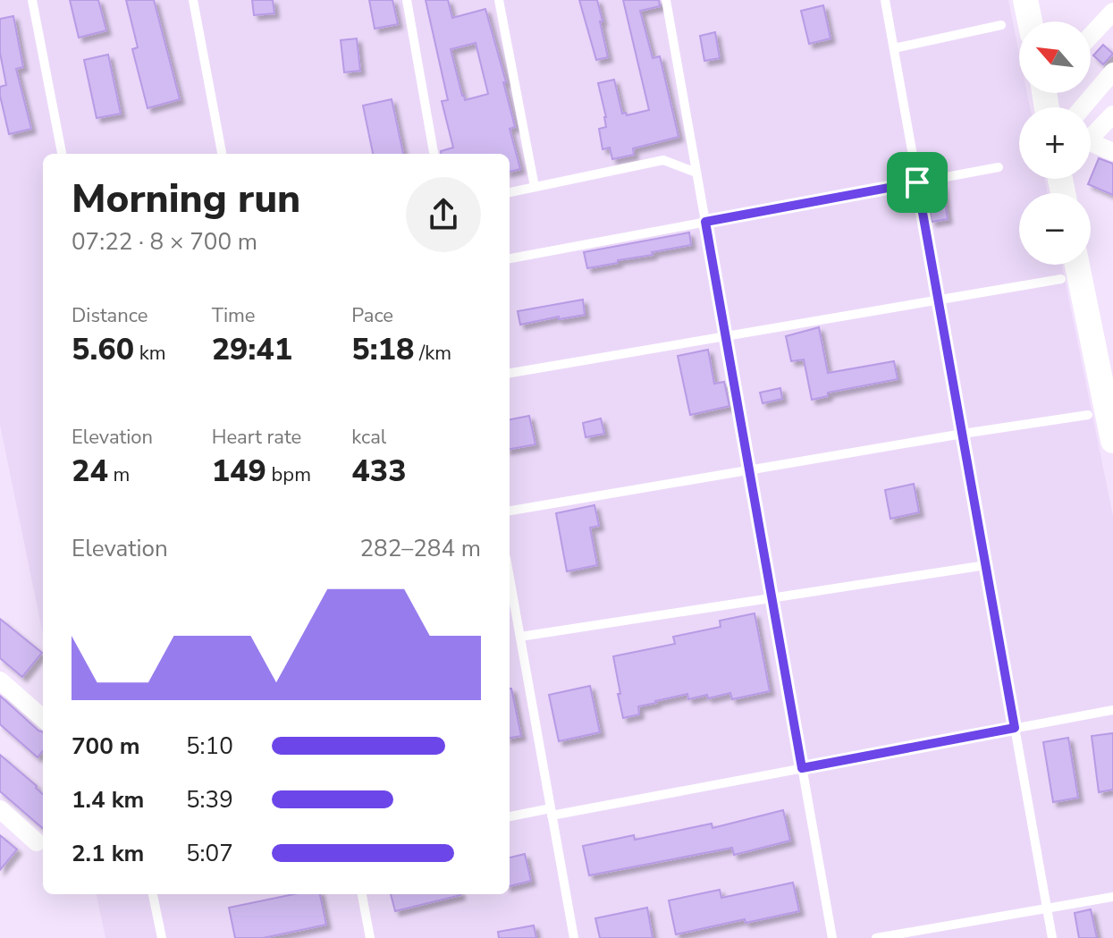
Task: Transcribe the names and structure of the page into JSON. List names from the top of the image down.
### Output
{
  "north": "top left",
  "page": {
    "map_buttons": ["+", "−"],
    "heading": ["Morning run", "07:22 · 8 × 700 m"],
    "stats": [
      ["Distance", "5.60 km"],
      ["Time", "29:41"],
      ["Pace", "5:18 /km"],
      ["Elevation", "24 m"],
      ["Heart rate", "149 bpm"],
      ["kcal", "433"]
    ],
    "chart": ["Elevation", "282–284 m"],
    "list": [
      {
        "name": "700 m",
        "note": "5:10"
      },
      {
        "name": "1.4 km",
        "note": "5:39"
      },
      {
        "name": "2.1 km",
        "note": "5:07"
      }
    ]
  }
}
